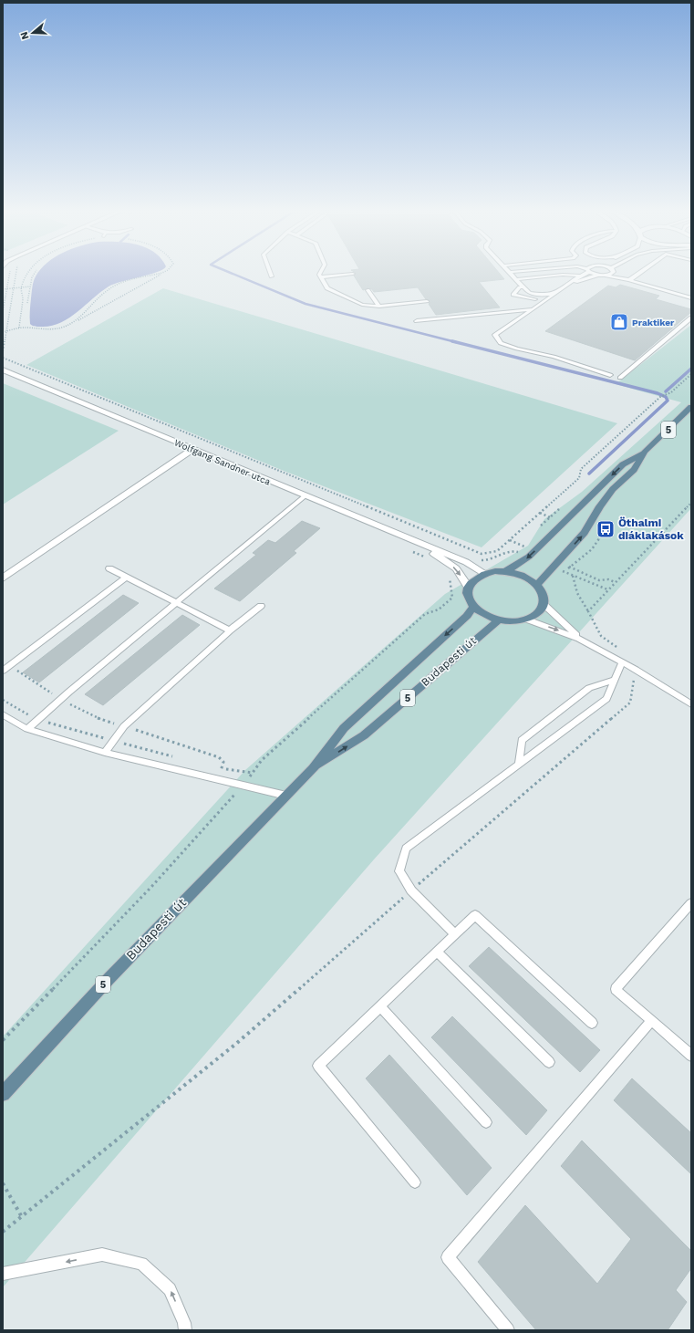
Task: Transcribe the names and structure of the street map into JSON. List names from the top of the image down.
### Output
{
  "streets": {
    "main road": ["5", "Budapesti út"],
    "street": ["Wolfgang Sandner utca"]
  },
  "crossings": [
    ["5", "Wolfgang Sandner utca"],
    ["5", "Budapesti út"],
    ["Wolfgang Sandner utca", "Budapesti út"]
  ],
  "places": {
    "shop": ["Praktiker"],
    "bus stop": ["Öthalmi diáklakások"]
  },
  "north": "left"
}
